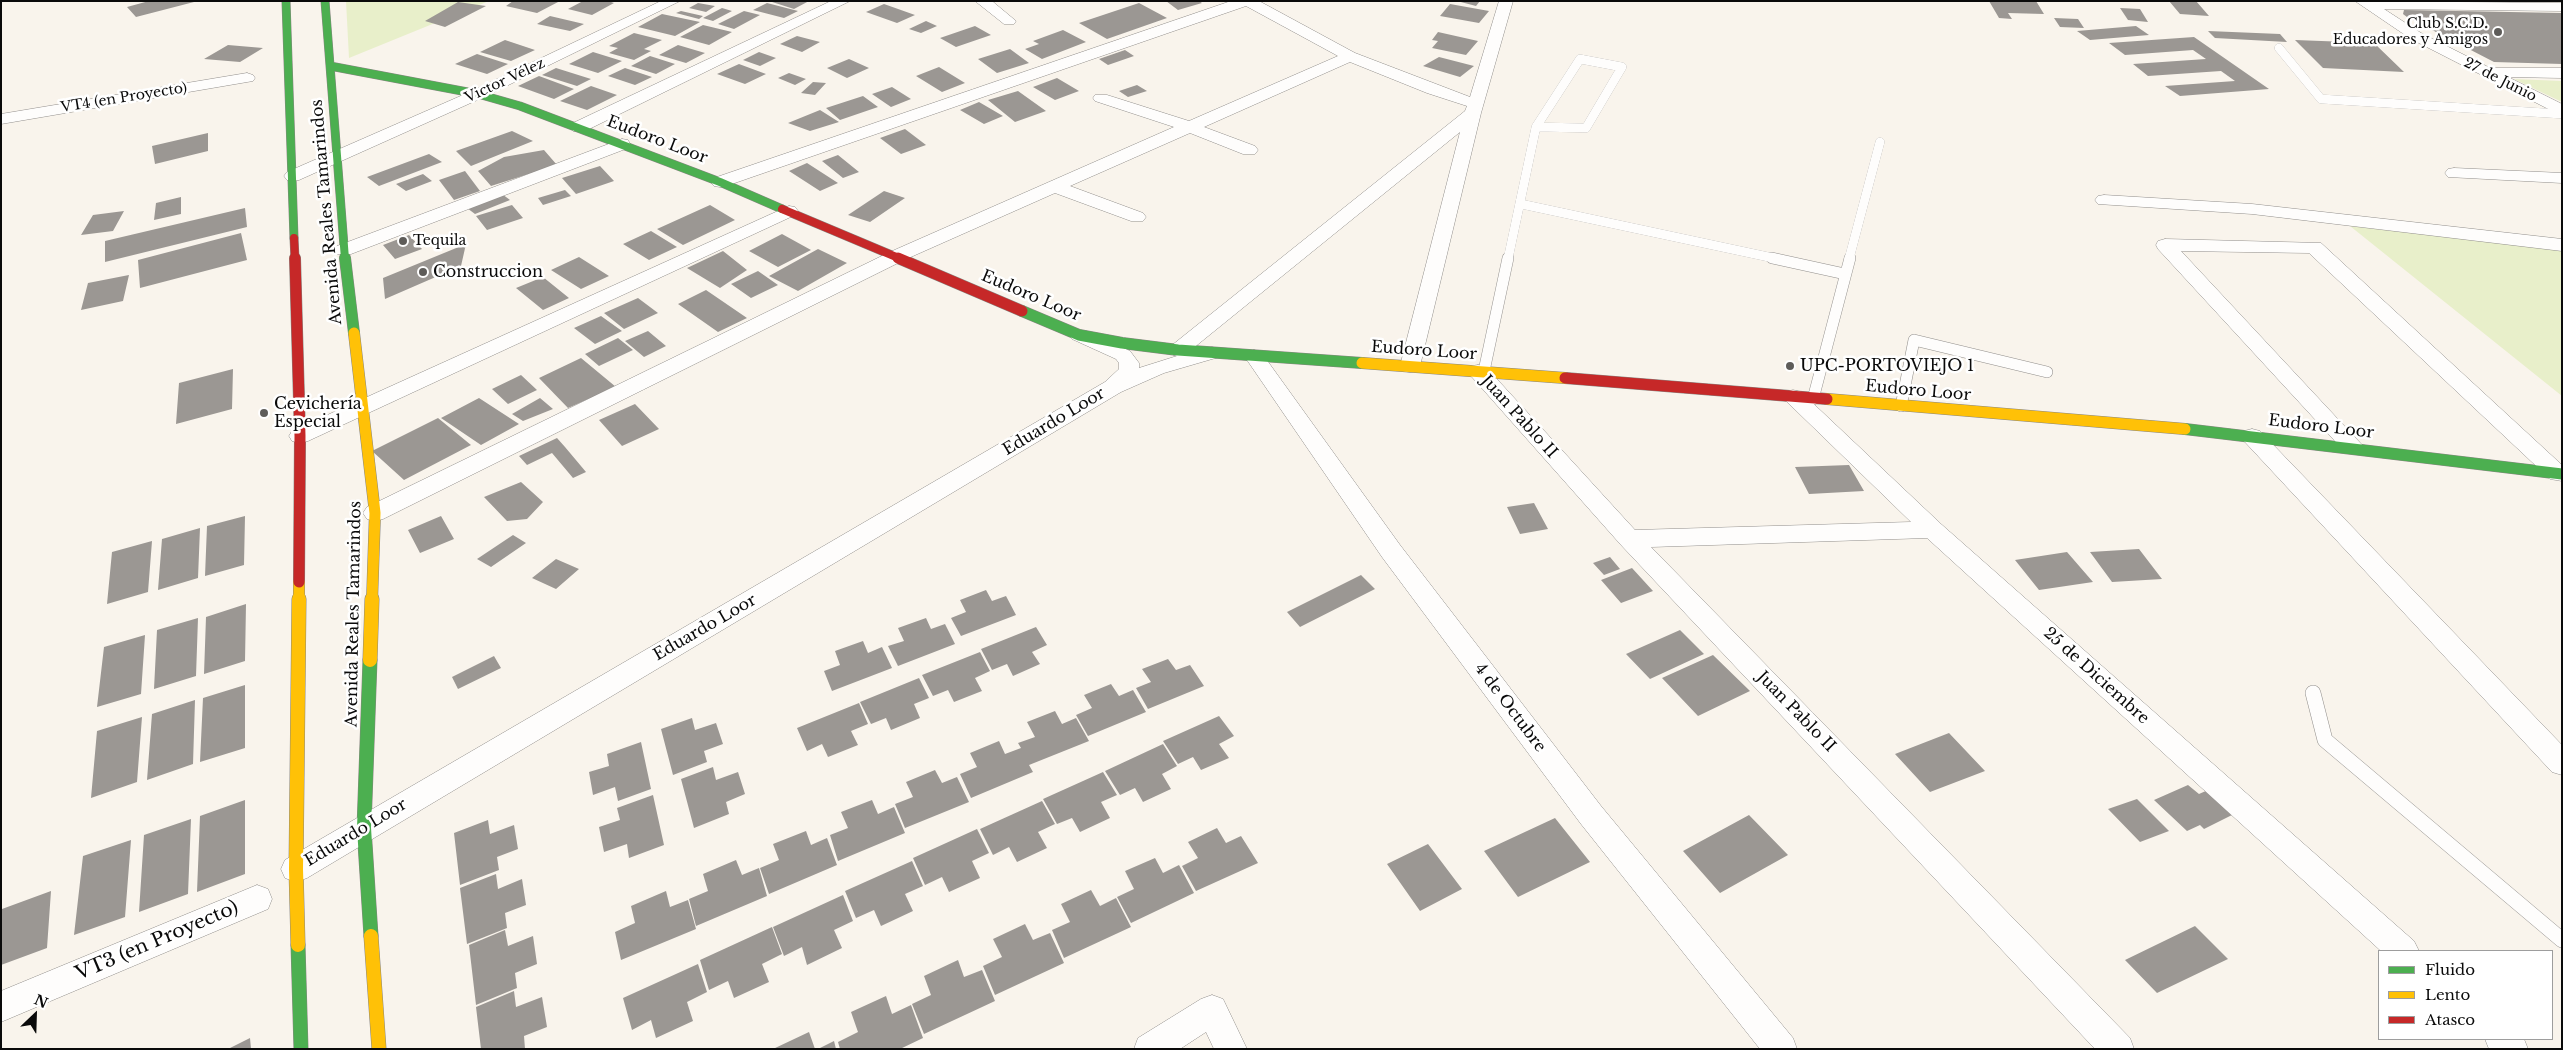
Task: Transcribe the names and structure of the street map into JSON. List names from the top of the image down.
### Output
{
  "streets": {
    "main road": ["Eudoro Loor", "Avenida Reales Tamarindos"],
    "street": [
      "27 de Junio",
      "Victor Vélez",
      "VT4 (en Proyecto)",
      "Juan Pablo II",
      "Eduardo Loor",
      "25 de Diciembre",
      "4 de Octubre",
      "VT3 (en Proyecto)"
    ]
  },
  "crossings": [
    ["Victor Vélez", "Eudoro Loor"],
    ["Victor Vélez", "Avenida Reales Tamarindos"],
    ["Eudoro Loor", "Avenida Reales Tamarindos"],
    ["Eudoro Loor", "Juan Pablo II"],
    ["Eudoro Loor", "Eduardo Loor"],
    ["Eudoro Loor", "25 de Diciembre"],
    ["Eudoro Loor", "4 de Octubre"],
    ["Avenida Reales Tamarindos", "Eduardo Loor"]
  ],
  "places": [
    "Club S.C.D. Educadores y Amigos",
    "Tequila",
    "Construccion",
    "UPC-PORTOVIEJO 1",
    "Cevichería Especial"
  ],
  "legend": ["Fluido", "Lento", "Atasco"],
  "north": "top right"
}
